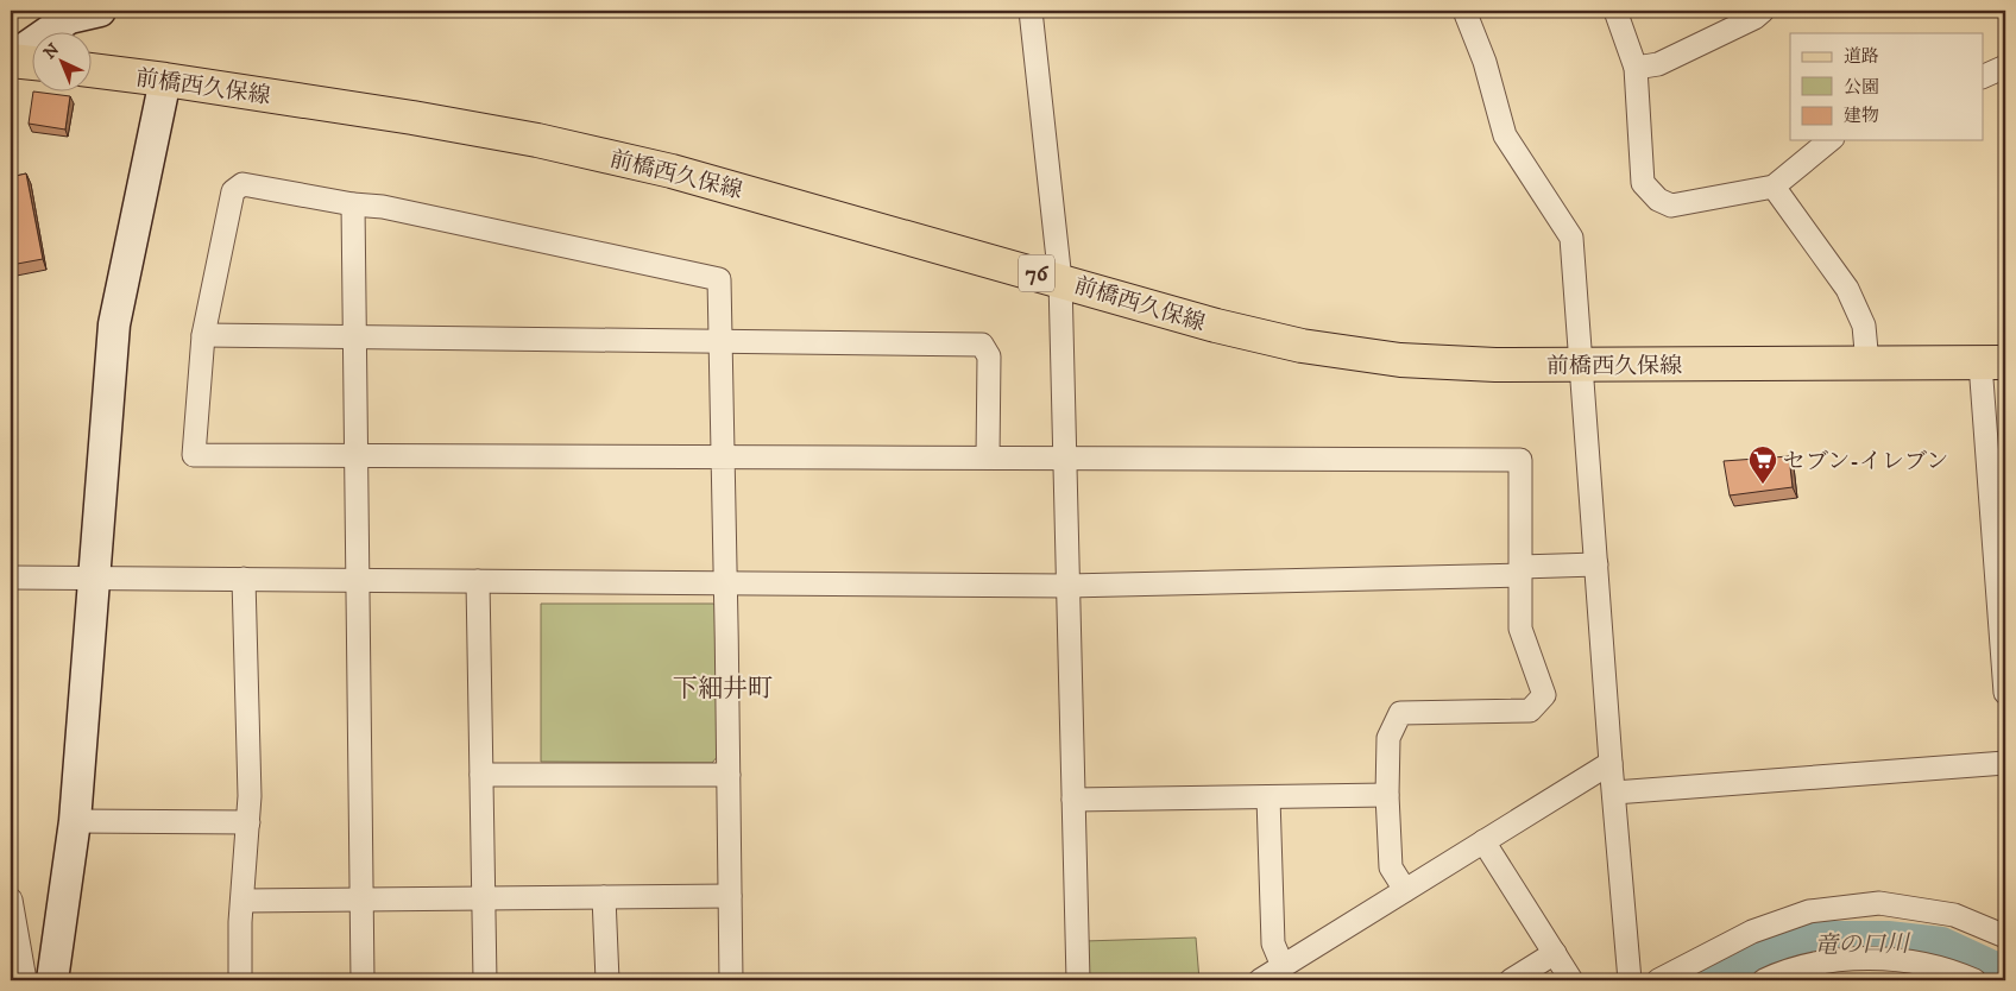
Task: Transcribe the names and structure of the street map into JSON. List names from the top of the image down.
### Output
{
  "streets": {
    "main road": ["前橋西久保線", "76"]
  },
  "districts": ["下細井町"],
  "water": ["竜の口川"],
  "places": {
    "supermarket": ["セブン-イレブン"]
  },
  "legend": ["道路", "公園", "建物"],
  "north": "top left"
}
